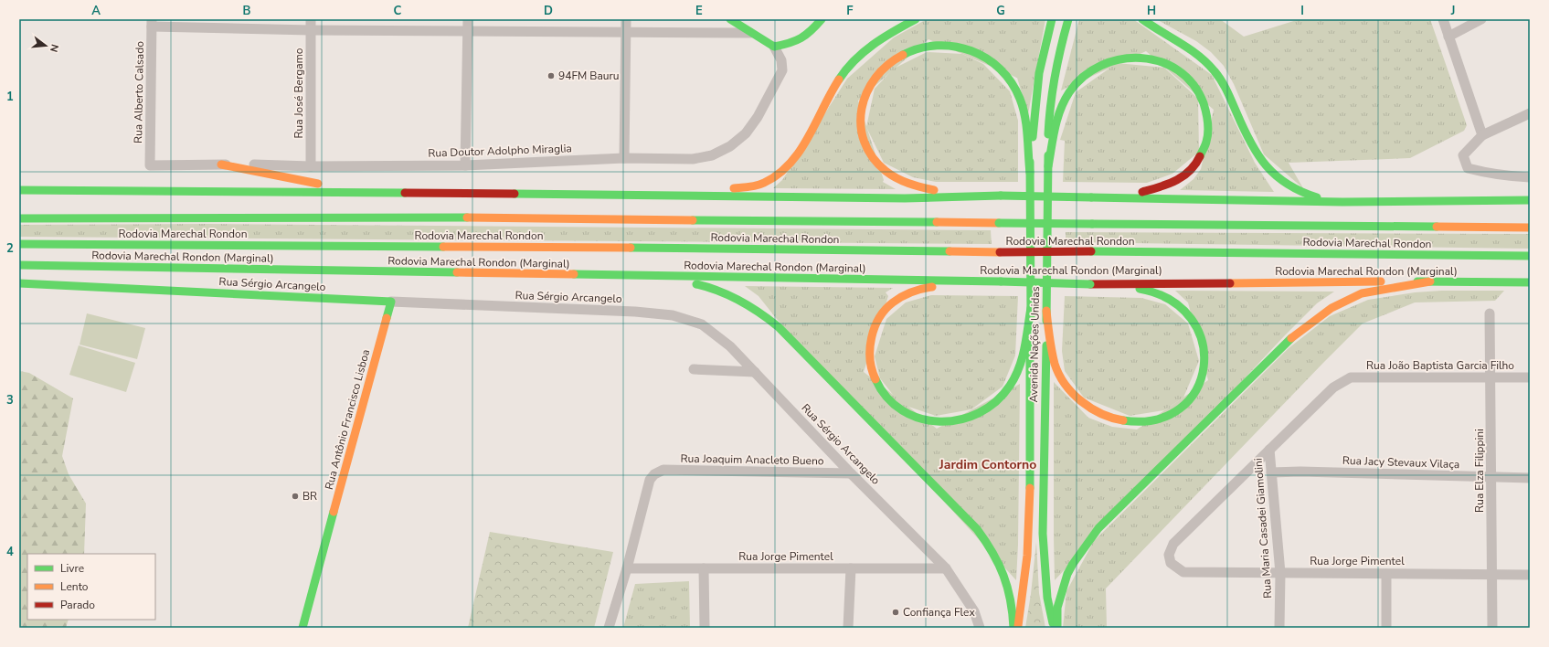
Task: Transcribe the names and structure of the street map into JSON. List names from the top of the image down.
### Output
{
  "streets": {
    "main road": [
      "Rodovia Marechal Rondon",
      "Rodovia Marechal Rondon (Marginal)",
      "Rua Sérgio Arcangelo",
      "Avenida Nações Unidas",
      "Rua Antônio Francisco Lisboa"
    ],
    "street": [
      "Rua Alberto Calsado",
      "Rua José Bergamo",
      "Rua Doutor Adolpho Miraglia",
      "Rua João Baptista Garcia Filho",
      "Rua Joaquim Anacleto Bueno",
      "Rua Jacy Stevaux Vilaça",
      "Rua Elza Filippini",
      "Rua Maria Casadei Giamolini",
      "Rua Jorge Pimentel"
    ]
  },
  "crossings": [
    ["Rua Alberto Calsado", "Rua Doutor Adolpho Miraglia"],
    ["Rua José Bergamo", "Rua Doutor Adolpho Miraglia"],
    ["Rua Sérgio Arcangelo", "Rua Antônio Francisco Lisboa"],
    ["Rua Sérgio Arcangelo", "Rua Joaquim Anacleto Bueno"],
    ["Rua Sérgio Arcangelo", "Rua Jorge Pimentel"],
    ["Rua João Baptista Garcia Filho", "Rua Elza Filippini"],
    ["Rua João Baptista Garcia Filho", "Rua Maria Casadei Giamolini"],
    ["Rua João Baptista Garcia Filho", "Rua Jorge Pimentel"],
    ["Rua Joaquim Anacleto Bueno", "Rua Jorge Pimentel"],
    ["Rua Jacy Stevaux Vilaça", "Rua Elza Filippini"],
    ["Rua Jacy Stevaux Vilaça", "Rua Maria Casadei Giamolini"],
    ["Rua Elza Filippini", "Rua Jorge Pimentel"],
    ["Rua Maria Casadei Giamolini", "Rua Jorge Pimentel"]
  ],
  "districts": ["Jardim Contorno"],
  "places": ["94FM Bauru", "BR", "Confiança Flex"],
  "legend": ["Livre", "Lento", "Parado"],
  "north": "right",
  "grid": {
    "columns": [
      "A",
      "B",
      "C",
      "D",
      "E",
      "F",
      "G",
      "H",
      "I",
      "J"
    ],
    "rows": [
      "1",
      "2",
      "3",
      "4"
    ]
  }
}
